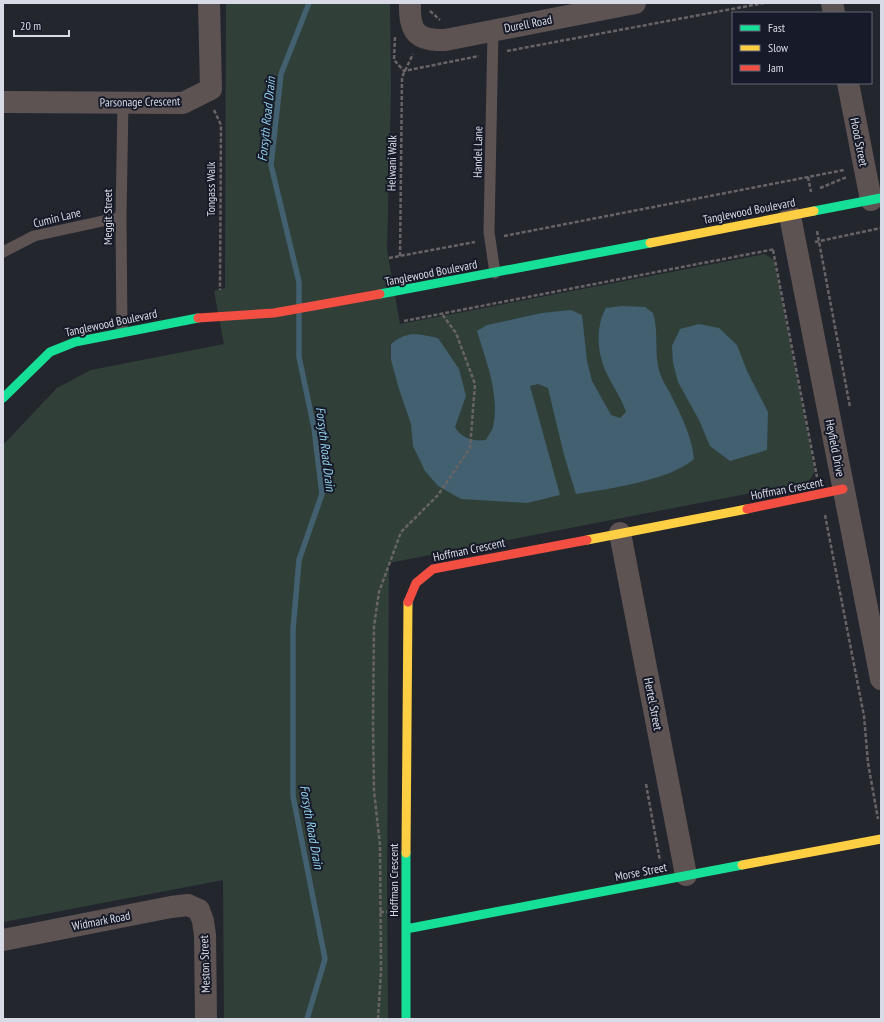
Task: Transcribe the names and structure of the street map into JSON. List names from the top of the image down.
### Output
{
  "streets": {
    "street": [
      "Durell Road",
      "Parsonage Crescent",
      "Hood Street",
      "Tanglewood Boulevard",
      "Heyfield Drive",
      "Hoffman Crescent",
      "Hertel Street",
      "Morse Street",
      "Widmark Road",
      "Meston Street"
    ],
    "lane": ["Handel Lane", "Meggit Street", "Cumin Lane"],
    "path": ["Helwani Walk", "Tongass Walk"]
  },
  "crossings": [
    ["Durell Road", "Handel Lane"],
    ["Parsonage Crescent", "Tongass Walk"],
    ["Parsonage Crescent", "Meggit Street"],
    ["Hood Street", "Tanglewood Boulevard"],
    ["Handel Lane", "Tanglewood Boulevard"],
    ["Tanglewood Boulevard", "Meggit Street"],
    ["Tanglewood Boulevard", "Heyfield Drive"],
    ["Meggit Street", "Cumin Lane"],
    ["Heyfield Drive", "Hoffman Crescent"],
    ["Hoffman Crescent", "Hertel Street"],
    ["Hoffman Crescent", "Morse Street"],
    ["Hertel Street", "Morse Street"],
    ["Widmark Road", "Meston Street"]
  ],
  "water": ["Forsyth Road Drain"],
  "legend": ["Fast", "Slow", "Jam"],
  "scale_bar": "20 m"
}
